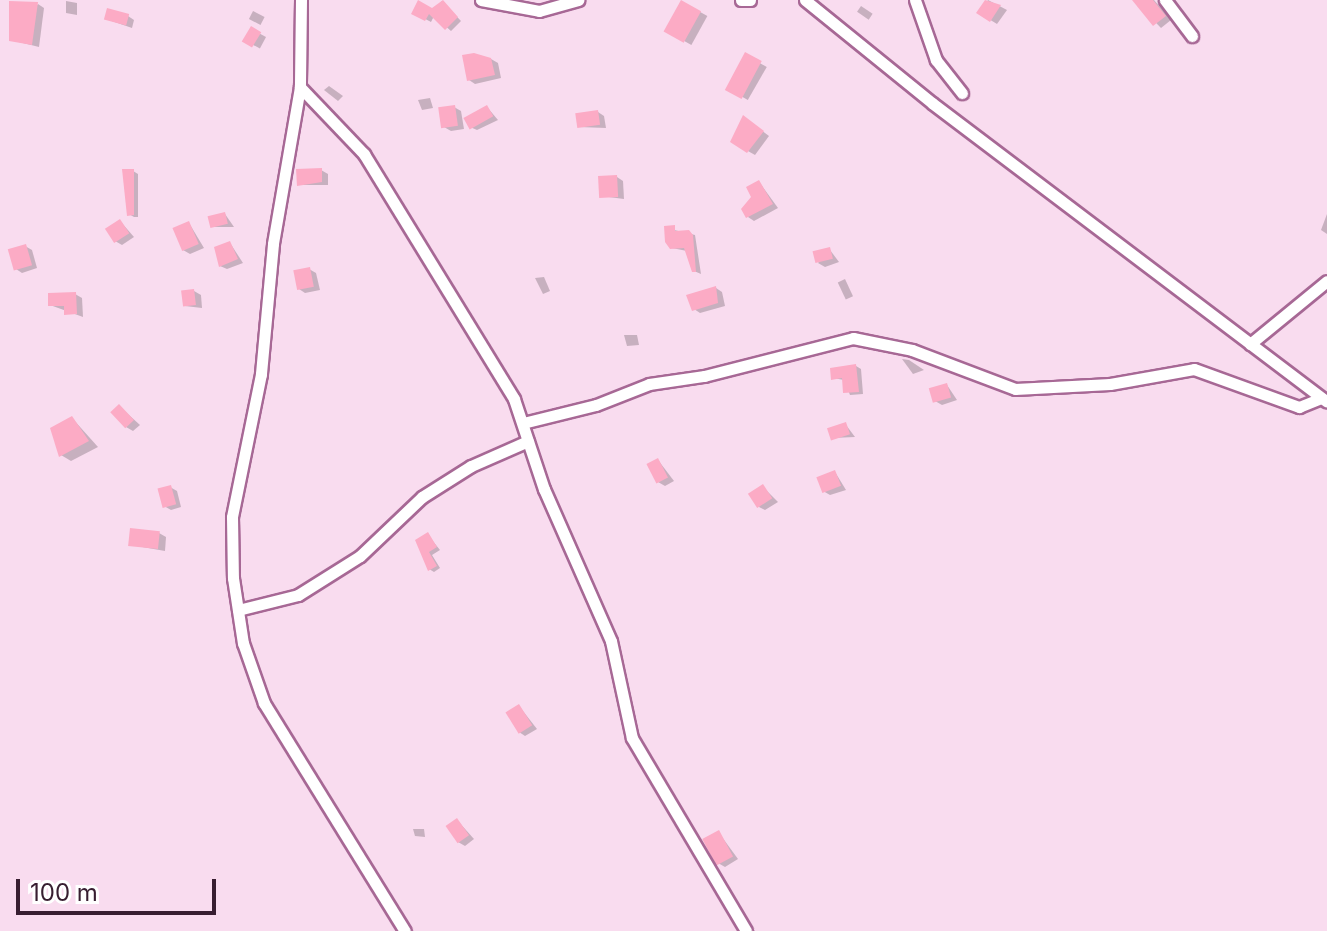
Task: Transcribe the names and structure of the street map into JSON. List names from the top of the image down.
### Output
{
  "scale_bar": "100 m"
}
